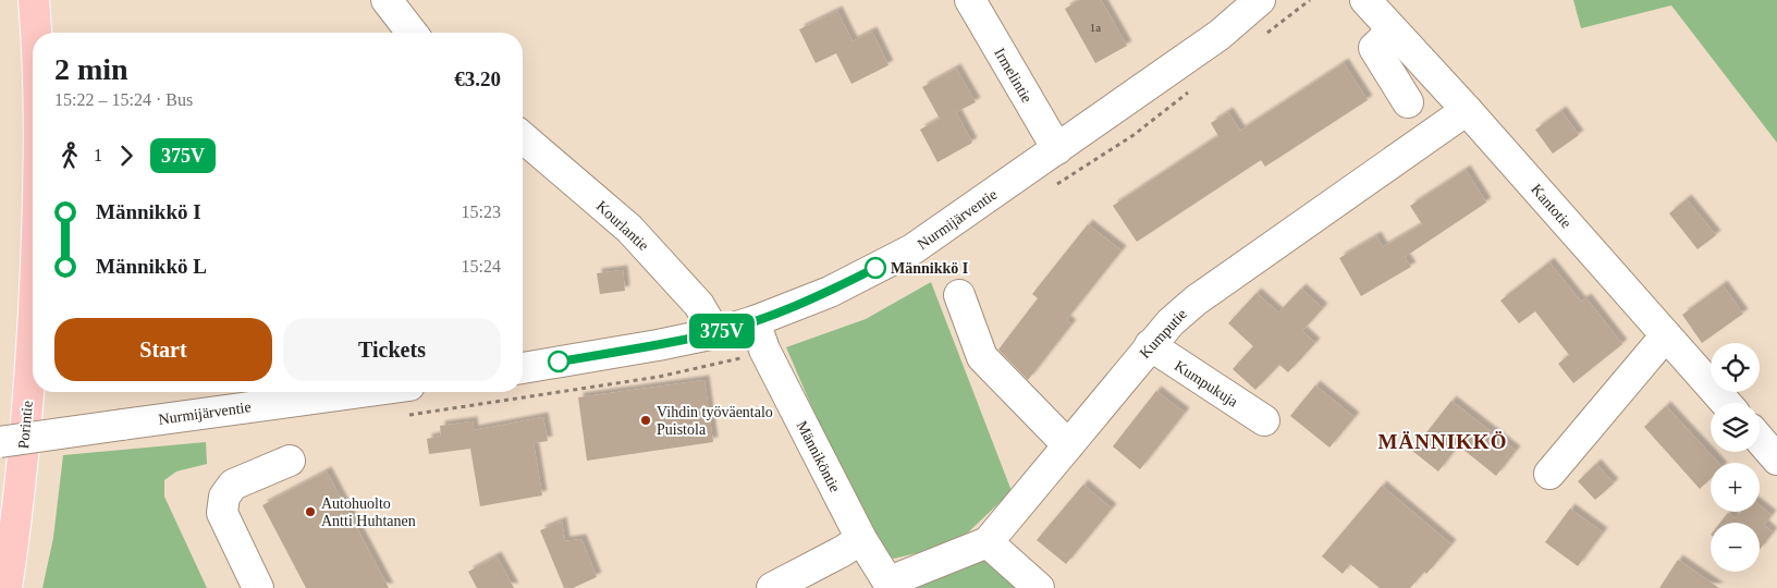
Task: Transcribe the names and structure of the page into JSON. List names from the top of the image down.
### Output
{
  "streets": {
    "highway": ["Porintie"],
    "street": [
      "Irmelintie",
      "Kantotie",
      "Nurmijärventie",
      "Kourlantie",
      "Kumputie",
      "Kumpukuja",
      "Männiköntie"
    ]
  },
  "crossings": [
    ["Irmelintie", "Nurmijärventie"],
    ["Kantotie", "Kumputie"],
    ["Nurmijärventie", "Kourlantie"],
    ["Nurmijärventie", "Männiköntie"],
    ["Kumputie", "Kumpukuja"],
    ["Kumputie", "Männiköntie"]
  ],
  "districts": ["MÄNNIKKÖ"],
  "places": ["Männikkö I", "Vihdin työväentalo Puistola", "Autohuolto Antti Huhtanen"],
  "lines": ["bus line 375V"],
  "house_numbers": ["1a"],
  "page": {
    "on_map": "375V",
    "heading": ["2 min", "15:22 – 15:24 · Bus", "€3.20"],
    "legs": ["1", "375V"],
    "list": [
      {
        "name": "Männikkö I",
        "value": "15:23"
      },
      {
        "name": "Männikkö L",
        "value": "15:24"
      }
    ],
    "buttons": ["Start", "Tickets"],
    "map_buttons": ["+", "−"]
  }
}
